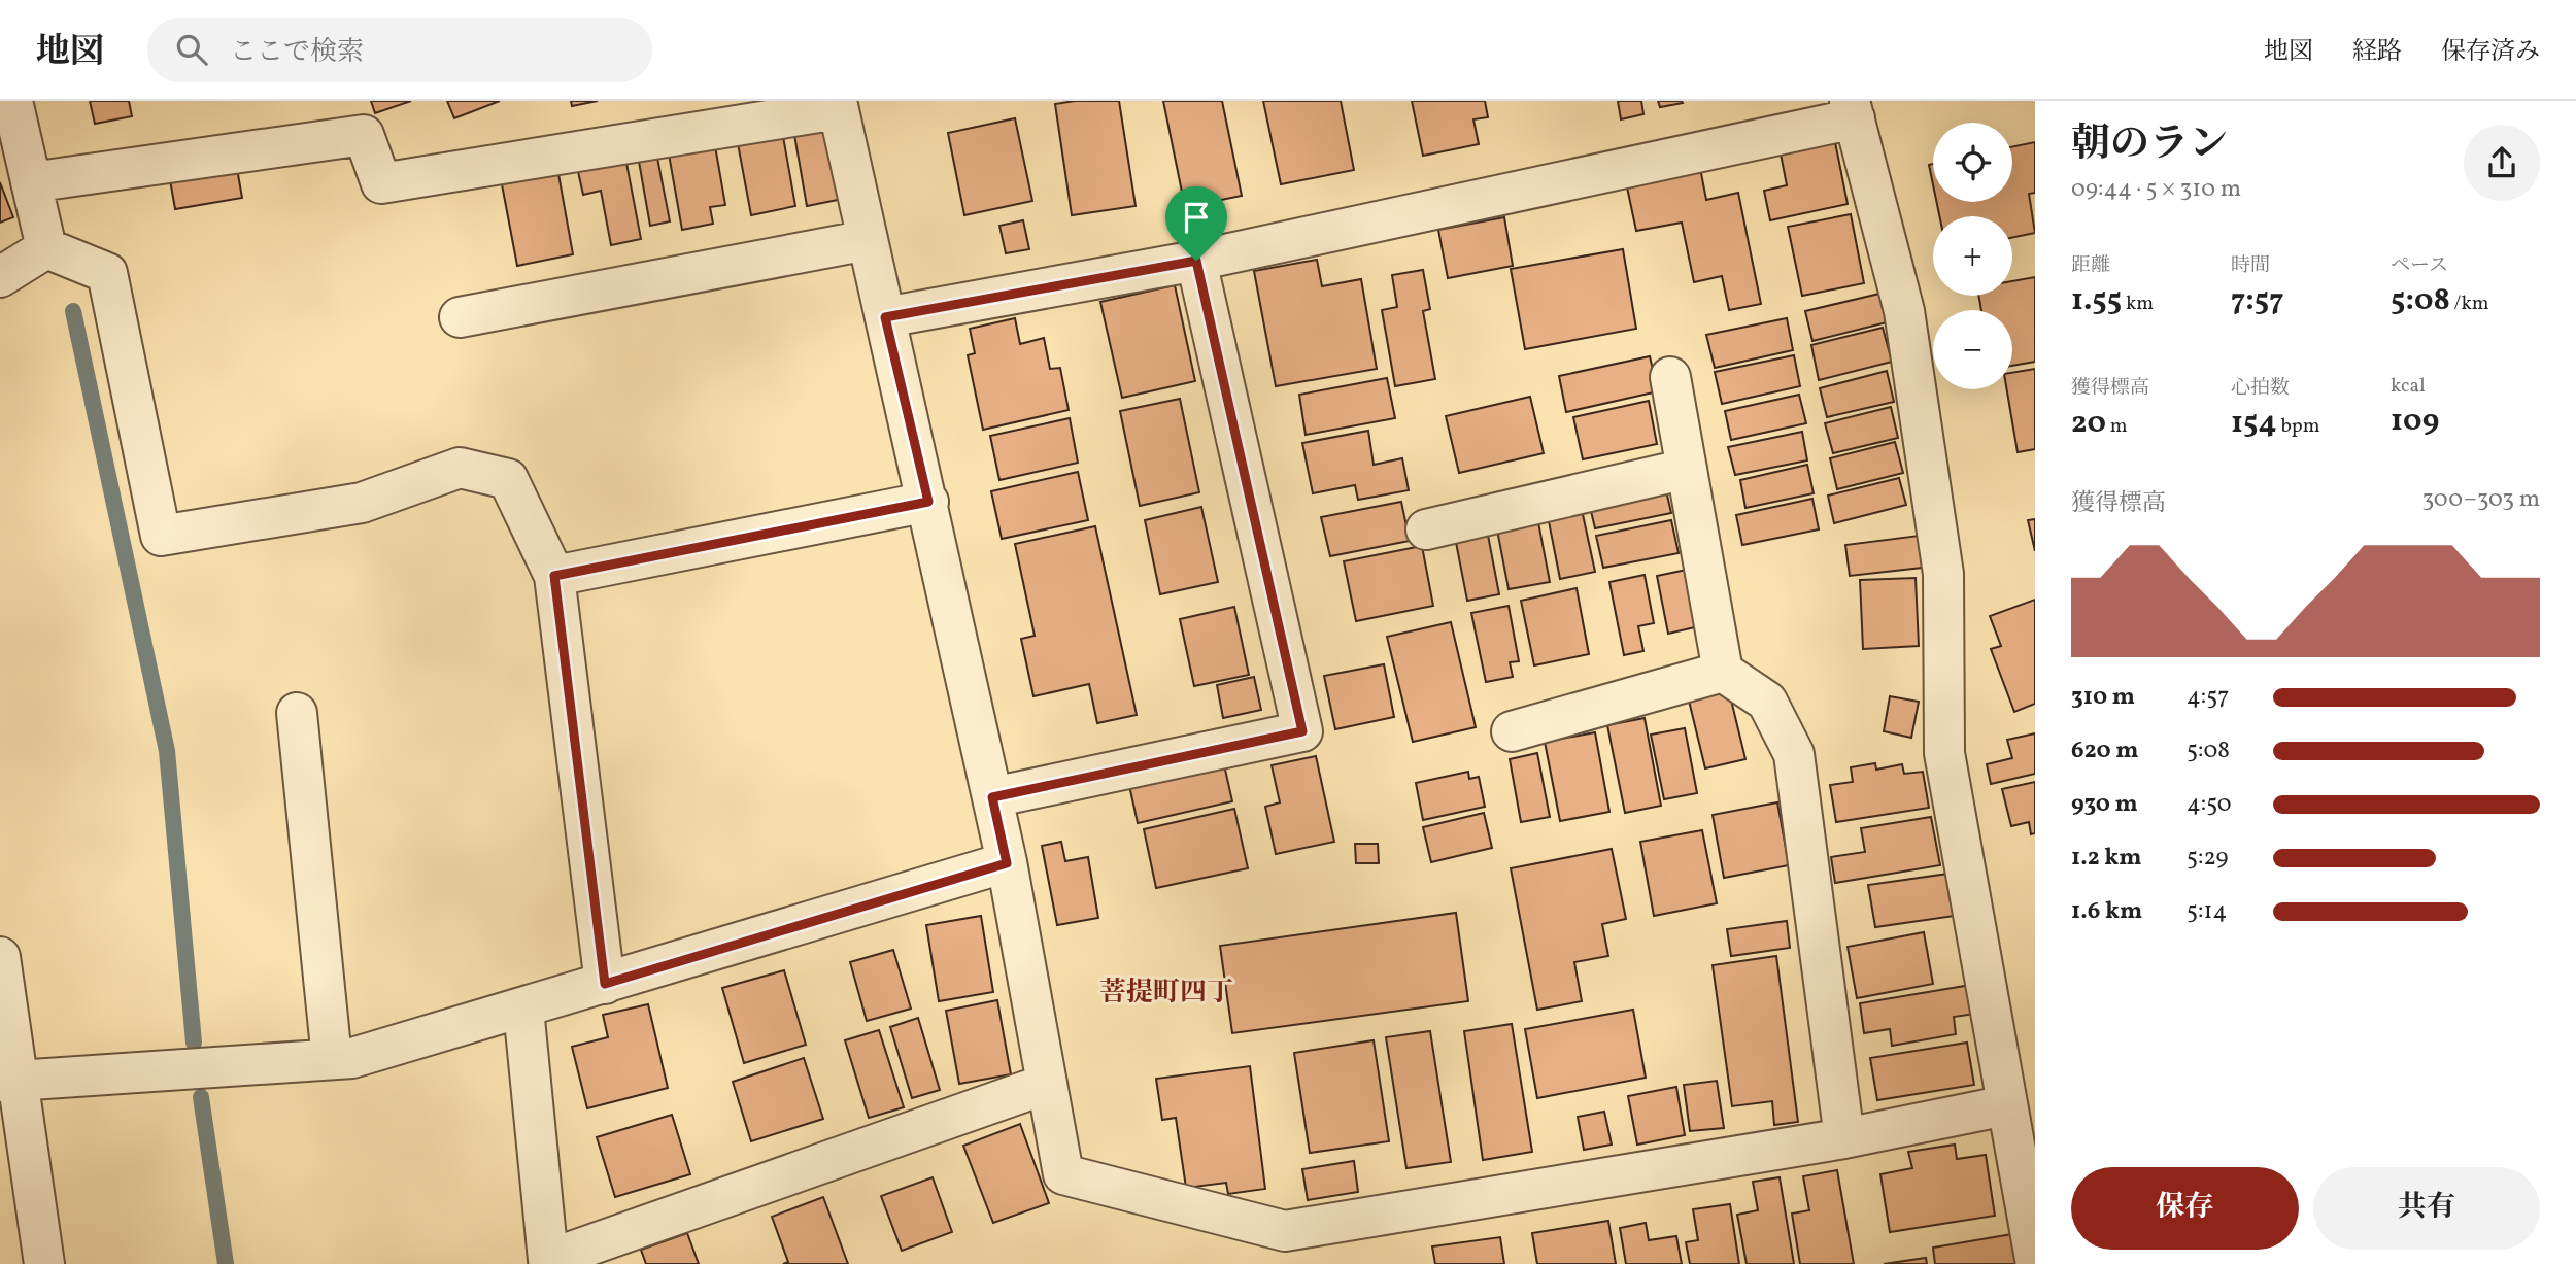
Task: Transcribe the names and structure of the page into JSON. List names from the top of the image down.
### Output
{
  "districts": ["菩提町四丁"],
  "page": {
    "header": "地図",
    "search": "ここで検索",
    "nav": ["地図", "経路", "保存済み"],
    "heading": ["朝のラン", "09:44 · 5 × 310 m"],
    "map_buttons": ["+", "−"],
    "stats": [
      ["距離", "1.55 km"],
      ["時間", "7:57"],
      ["ペース", "5:08 /km"],
      ["獲得標高", "20 m"],
      ["心拍数", "154 bpm"],
      ["kcal", "109"]
    ],
    "chart": ["獲得標高", "300–303 m"],
    "list": [
      {
        "name": "310 m",
        "note": "4:57"
      },
      {
        "name": "620 m",
        "note": "5:08"
      },
      {
        "name": "930 m",
        "note": "4:50"
      },
      {
        "name": "1.2 km",
        "note": "5:29"
      },
      {
        "name": "1.6 km",
        "note": "5:14"
      }
    ],
    "buttons": ["保存", "共有"]
  }
}
